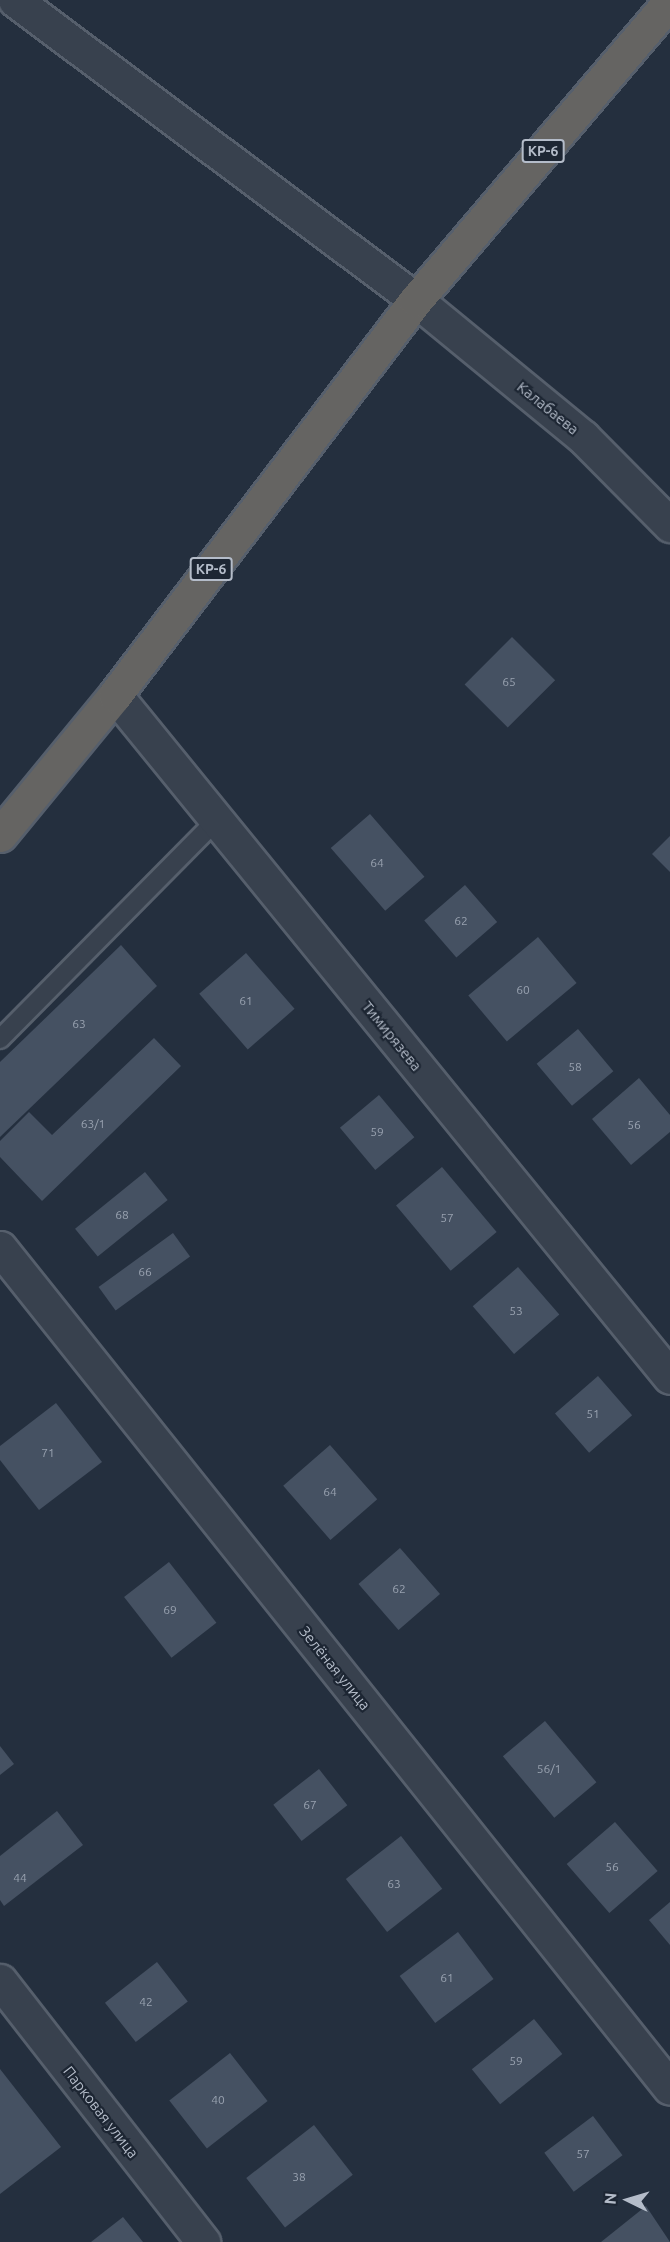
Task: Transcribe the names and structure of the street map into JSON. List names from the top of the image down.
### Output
{
  "streets": {
    "highway": ["KP-6"],
    "street": [
      "Калабаева",
      "Тимирязева",
      "Зелёная улица",
      "Парковая улица"
    ]
  },
  "crossings": [
    ["KP-6", "Калабаева"],
    ["KP-6", "Тимирязева"]
  ],
  "house_numbers": [
    "65",
    "64",
    "62",
    "60",
    "61",
    "63",
    "58",
    "63/1",
    "56",
    "59",
    "68",
    "57",
    "66",
    "53",
    "51",
    "71",
    "64",
    "62",
    "69",
    "56/1",
    "67",
    "56",
    "44",
    "63",
    "61",
    "42",
    "59",
    "40",
    "57",
    "38"
  ],
  "north": "left"
}
